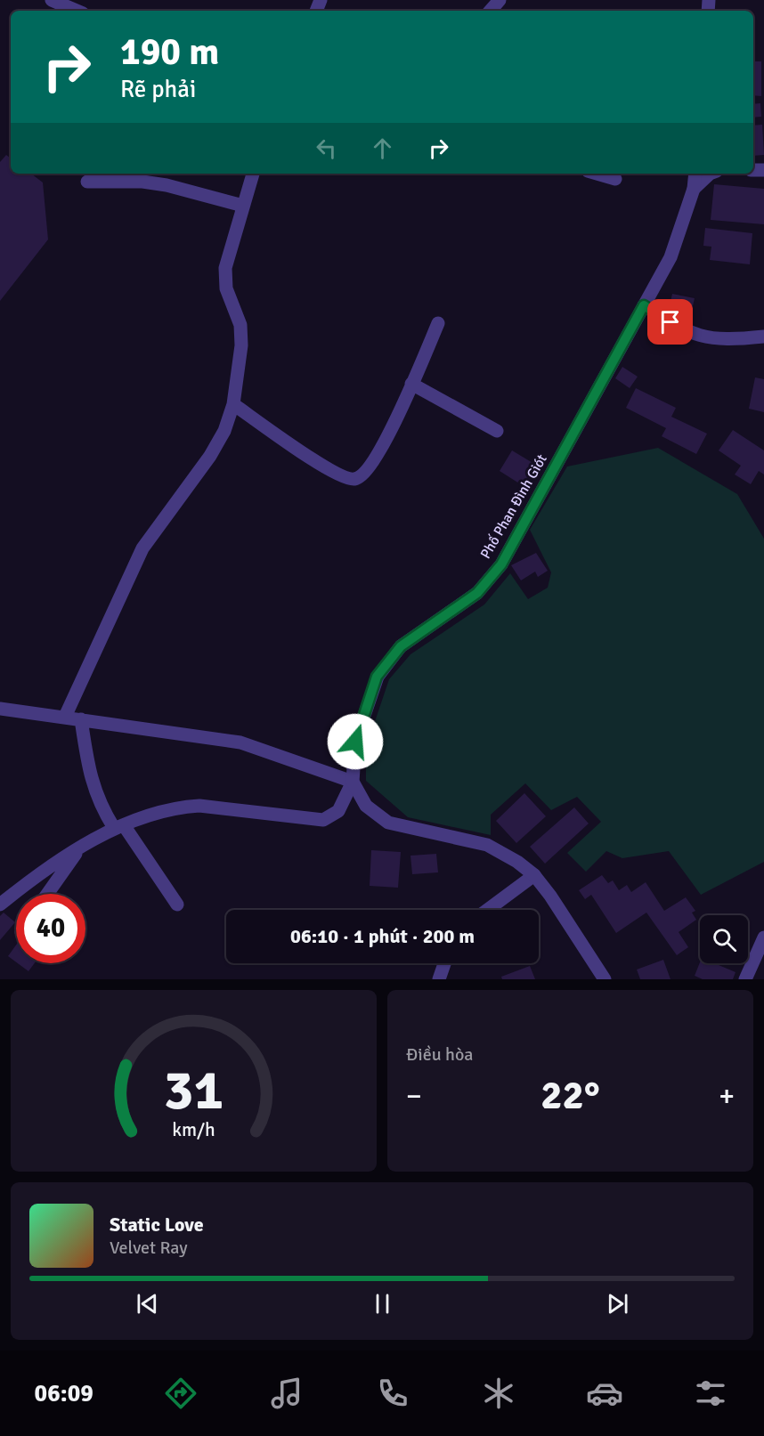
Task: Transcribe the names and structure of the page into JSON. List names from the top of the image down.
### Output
{
  "streets": {
    "street": ["Phố Phan Đình Giót"]
  },
  "page": {
    "turn": ["190 m", "Rẽ phải"],
    "limit": "40",
    "trip": "06:10 · 1 phút · 200 m",
    "tile": "Điều hòa",
    "heat": ["−", "22°", "+"],
    "song": ["Static Love", "Velvet Ray"],
    "tabs": "06:09",
    "gauge": ["31", "km/h"]
  }
}
